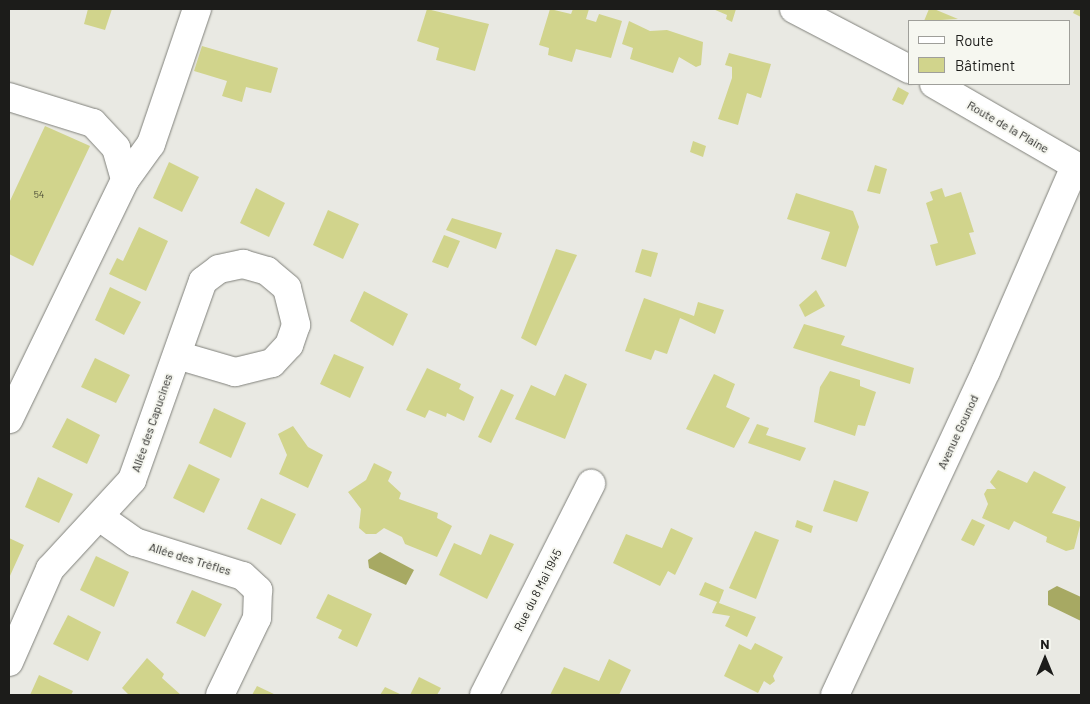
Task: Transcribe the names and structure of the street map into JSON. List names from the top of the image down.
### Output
{
  "streets": {
    "street": [
      "Route de la Plaine",
      "Allée des Capucines",
      "Avenue Gounod",
      "Allée des Trèfles",
      "Rue du 8 Mai 1945"
    ]
  },
  "crossings": [
    ["Route de la Plaine", "Avenue Gounod"],
    ["Allée des Capucines", "Allée des Trèfles"]
  ],
  "house_numbers": ["54"],
  "legend": ["Route", "Bâtiment"],
  "north": "top"
}
